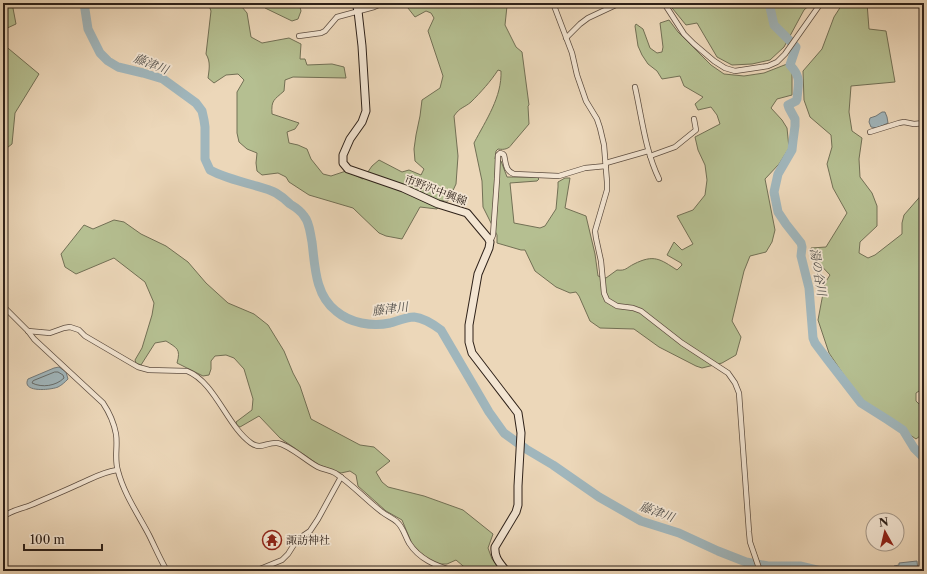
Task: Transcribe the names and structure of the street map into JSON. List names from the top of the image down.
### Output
{
  "streets": {
    "main road": ["市野沢中興線"]
  },
  "water": ["藤津川", "湯の谷川"],
  "places": {
    "temple": ["諏訪神社"]
  },
  "scale_bar": "100 m",
  "north": "top"
}
